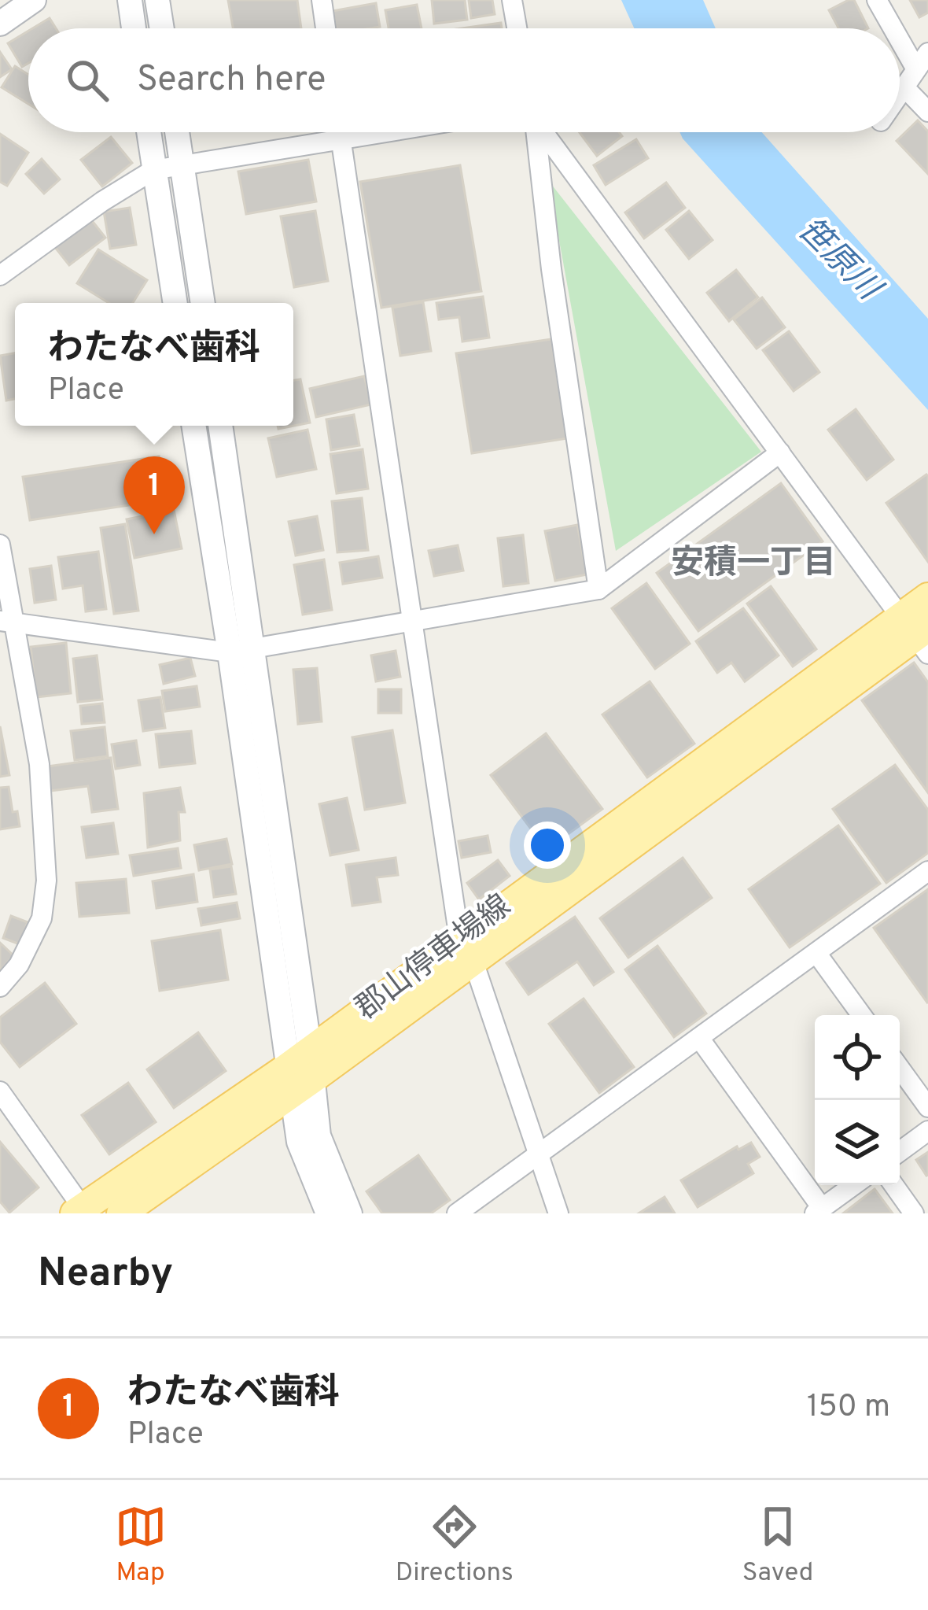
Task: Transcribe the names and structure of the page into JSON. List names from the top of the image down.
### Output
{
  "streets": {
    "main road": ["郡山停車場線"]
  },
  "districts": ["安積一丁目"],
  "water": ["笹原川"],
  "page": {
    "search": "Search here",
    "popup": ["わたなべ歯科", "Place"],
    "pins": "1",
    "heading": "Nearby",
    "list": [
      {
        "mark": "1",
        "name": "わたなべ歯科",
        "note": "Place",
        "value": "150 m"
      }
    ],
    "nav": ["Map", "Directions", "Saved"]
  }
}
